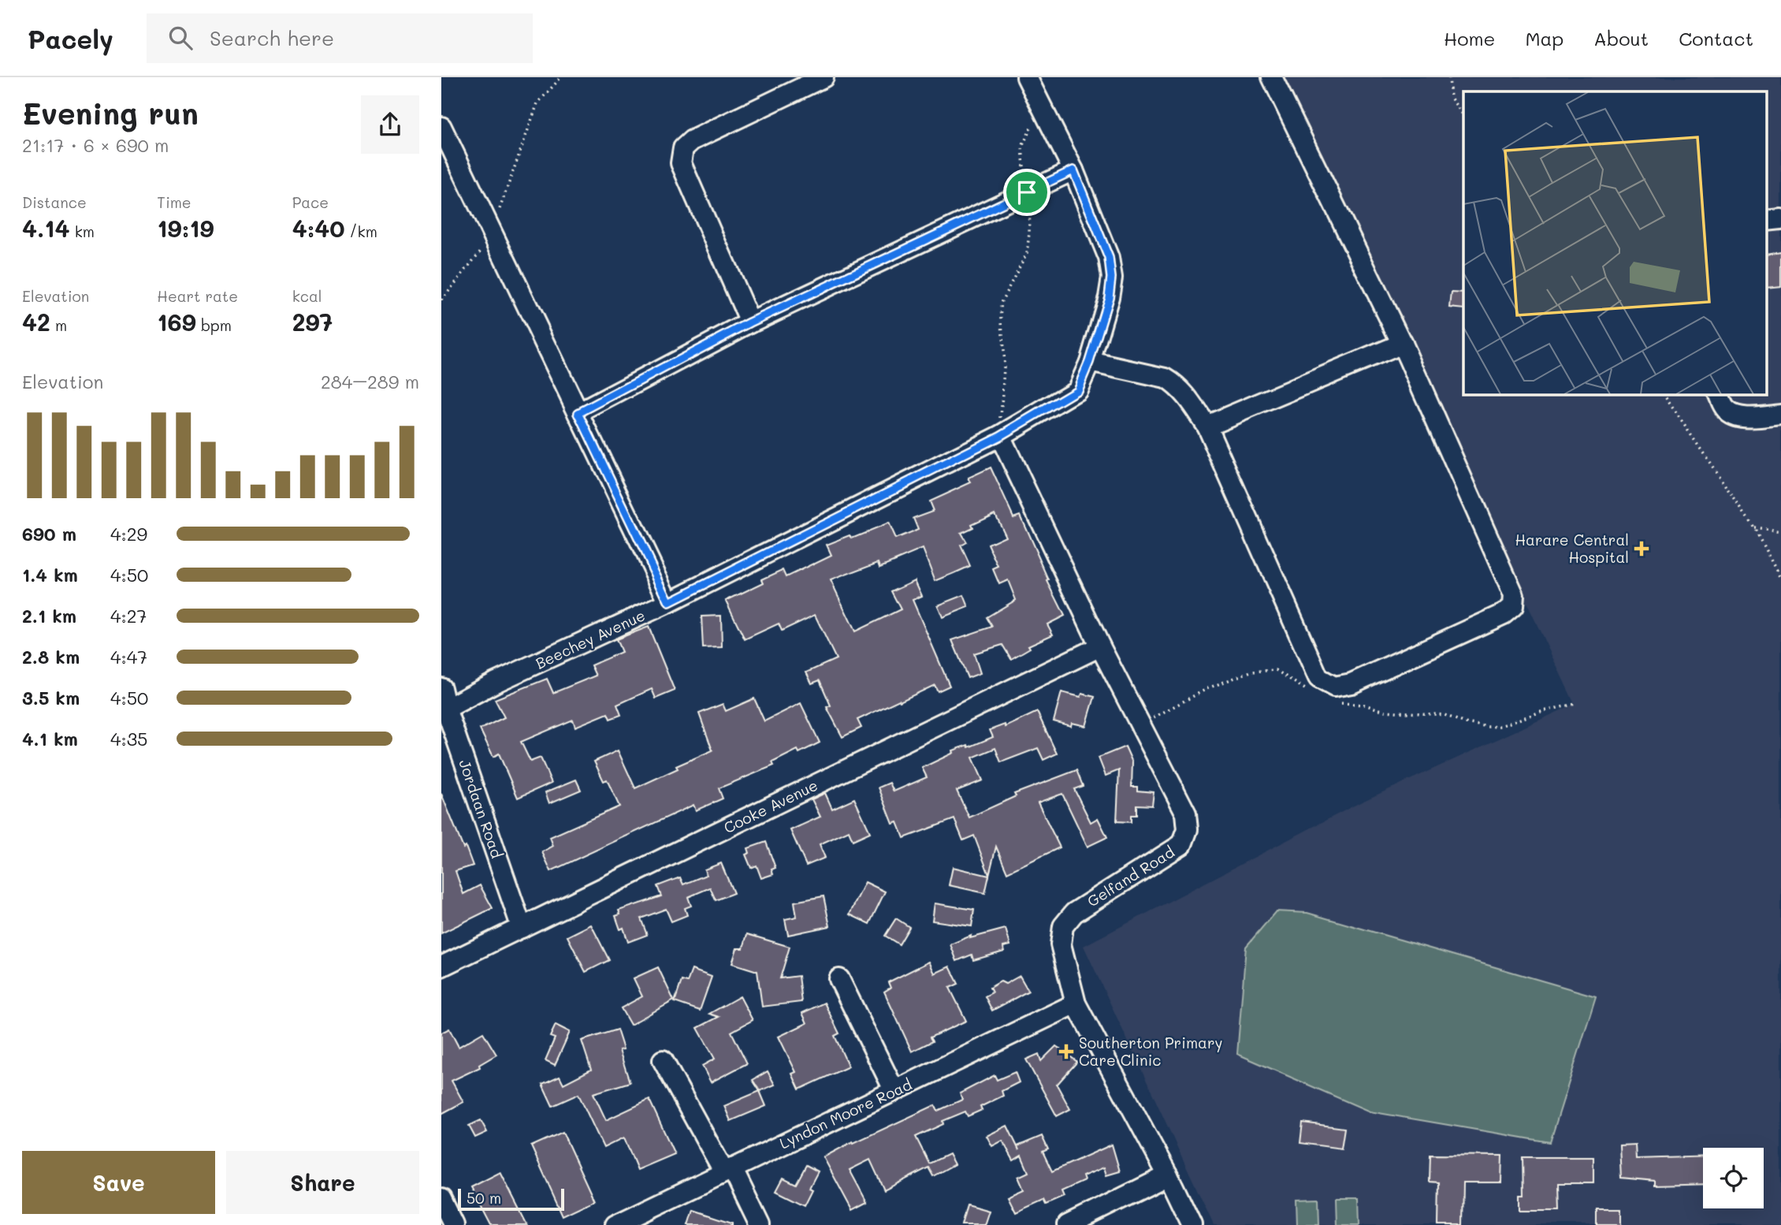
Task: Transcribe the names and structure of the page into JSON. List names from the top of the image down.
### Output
{
  "streets": {
    "street": [
      "Beechey Avenue",
      "Cooke Avenue",
      "Jordaan Road",
      "Gelfand Road",
      "Lyndon Moore Road"
    ]
  },
  "crossings": [
    ["Beechey Avenue", "Jordaan Road"],
    ["Beechey Avenue", "Gelfand Road"],
    ["Cooke Avenue", "Jordaan Road"],
    ["Cooke Avenue", "Gelfand Road"],
    ["Gelfand Road", "Lyndon Moore Road"]
  ],
  "places": {
    "health": ["Harare Central Hospital", "Southerton Primary Care Clinic"]
  },
  "scale_bar": "50 m",
  "page": {
    "header": "Pacely",
    "search": "Search here",
    "nav": [
      "Home",
      "Map",
      "About",
      "Contact"
    ],
    "heading": ["Evening run", "21:17 · 6 × 690 m"],
    "stats": [
      ["Distance", "4.14 km"],
      ["Time", "19:19"],
      ["Pace", "4:40 /km"],
      ["Elevation", "42 m"],
      ["Heart rate", "169 bpm"],
      ["kcal", "297"]
    ],
    "chart": ["Elevation", "284–289 m"],
    "list": [
      {
        "name": "690 m",
        "note": "4:29"
      },
      {
        "name": "1.4 km",
        "note": "4:50"
      },
      {
        "name": "2.1 km",
        "note": "4:27"
      },
      {
        "name": "2.8 km",
        "note": "4:47"
      },
      {
        "name": "3.5 km",
        "note": "4:50"
      },
      {
        "name": "4.1 km",
        "note": "4:35"
      }
    ],
    "buttons": ["Save", "Share"],
    "scale": "50 m"
  }
}
